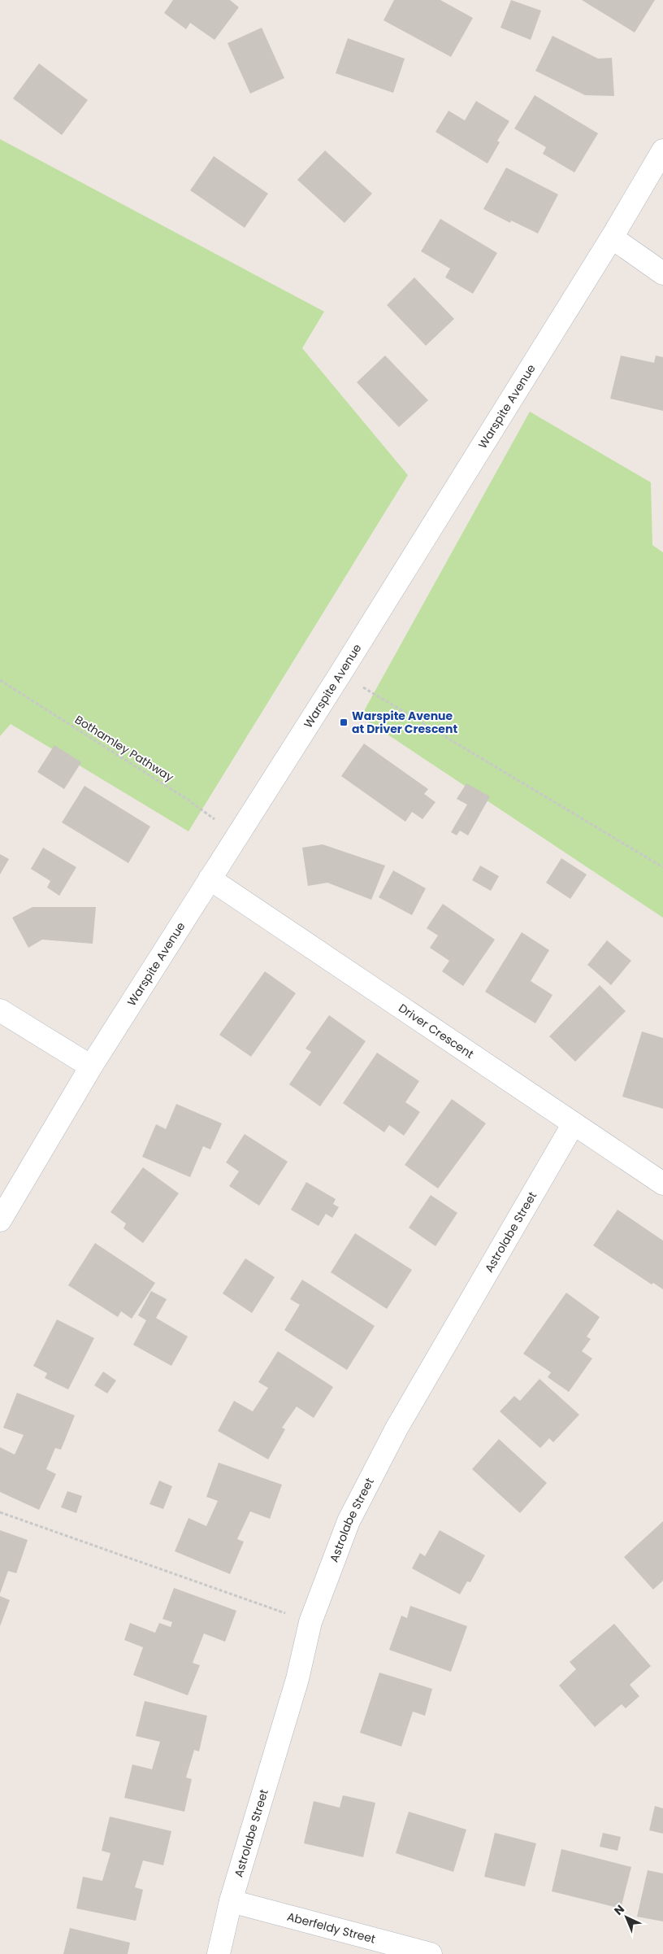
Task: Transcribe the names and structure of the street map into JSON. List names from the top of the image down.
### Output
{
  "streets": {
    "street": [
      "Warspite Avenue",
      "Driver Crescent",
      "Astrolabe Street",
      "Aberfeldy Street"
    ],
    "path": ["Bothamley Pathway"]
  },
  "crossings": [
    ["Warspite Avenue", "Bothamley Pathway"],
    ["Warspite Avenue", "Driver Crescent"],
    ["Driver Crescent", "Astrolabe Street"],
    ["Astrolabe Street", "Aberfeldy Street"]
  ],
  "places": {
    "transit": ["Warspite Avenue at Driver Crescent"]
  },
  "north": "top left"
}
